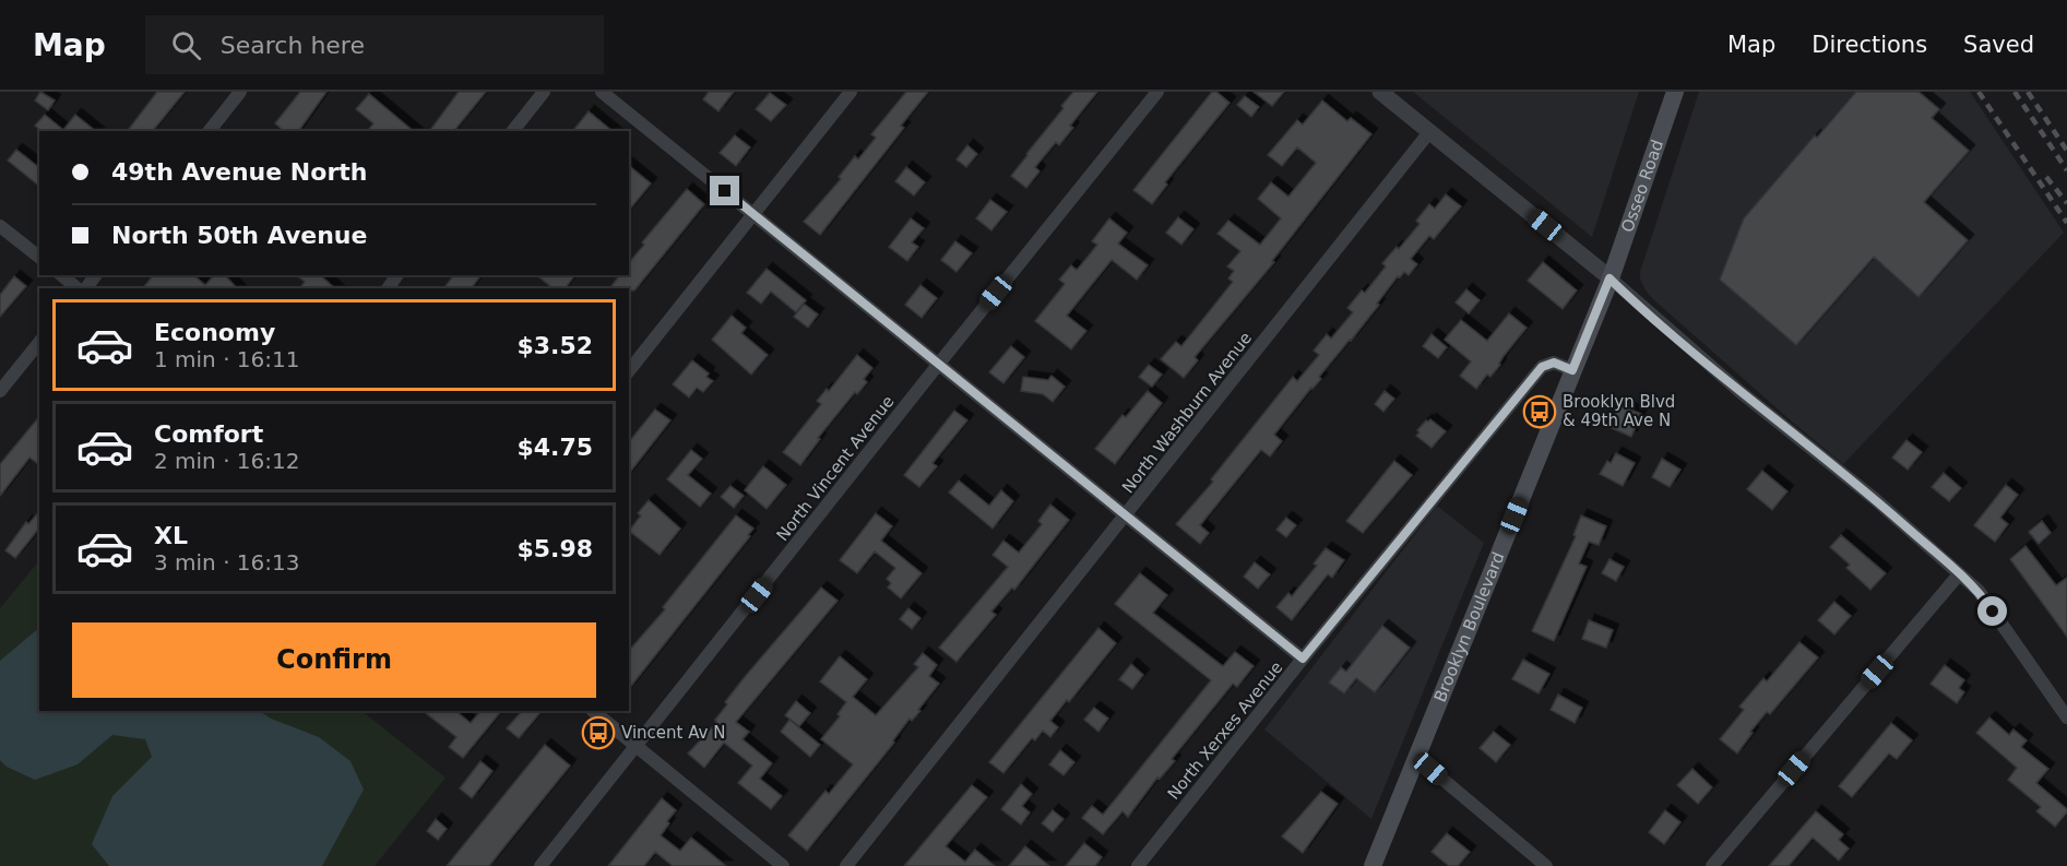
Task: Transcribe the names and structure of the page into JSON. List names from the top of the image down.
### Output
{
  "streets": {
    "main road": ["Osseo Road", "Brooklyn Boulevard"],
    "street": ["North Washburn Avenue", "North Vincent Avenue", "North Xerxes Avenue"]
  },
  "crossings": [
    ["Osseo Road", "Brooklyn Boulevard"],
    ["Brooklyn Boulevard", "North Xerxes Avenue"]
  ],
  "places": {
    "bus stop": ["Brooklyn Blvd & 49th Ave N", "Vincent Av N"]
  },
  "page": {
    "header": "Map",
    "search": "Search here",
    "nav": ["Map", "Directions", "Saved"],
    "banner": ["49th Avenue North", "North 50th Avenue"],
    "list": [
      {
        "name": "Economy",
        "note": "1 min · 16:11",
        "value": "$3.52"
      },
      {
        "name": "Comfort",
        "note": "2 min · 16:12",
        "value": "$4.75"
      },
      {
        "name": "XL",
        "note": "3 min · 16:13",
        "value": "$5.98"
      }
    ],
    "buttons": "Confirm"
  }
}
